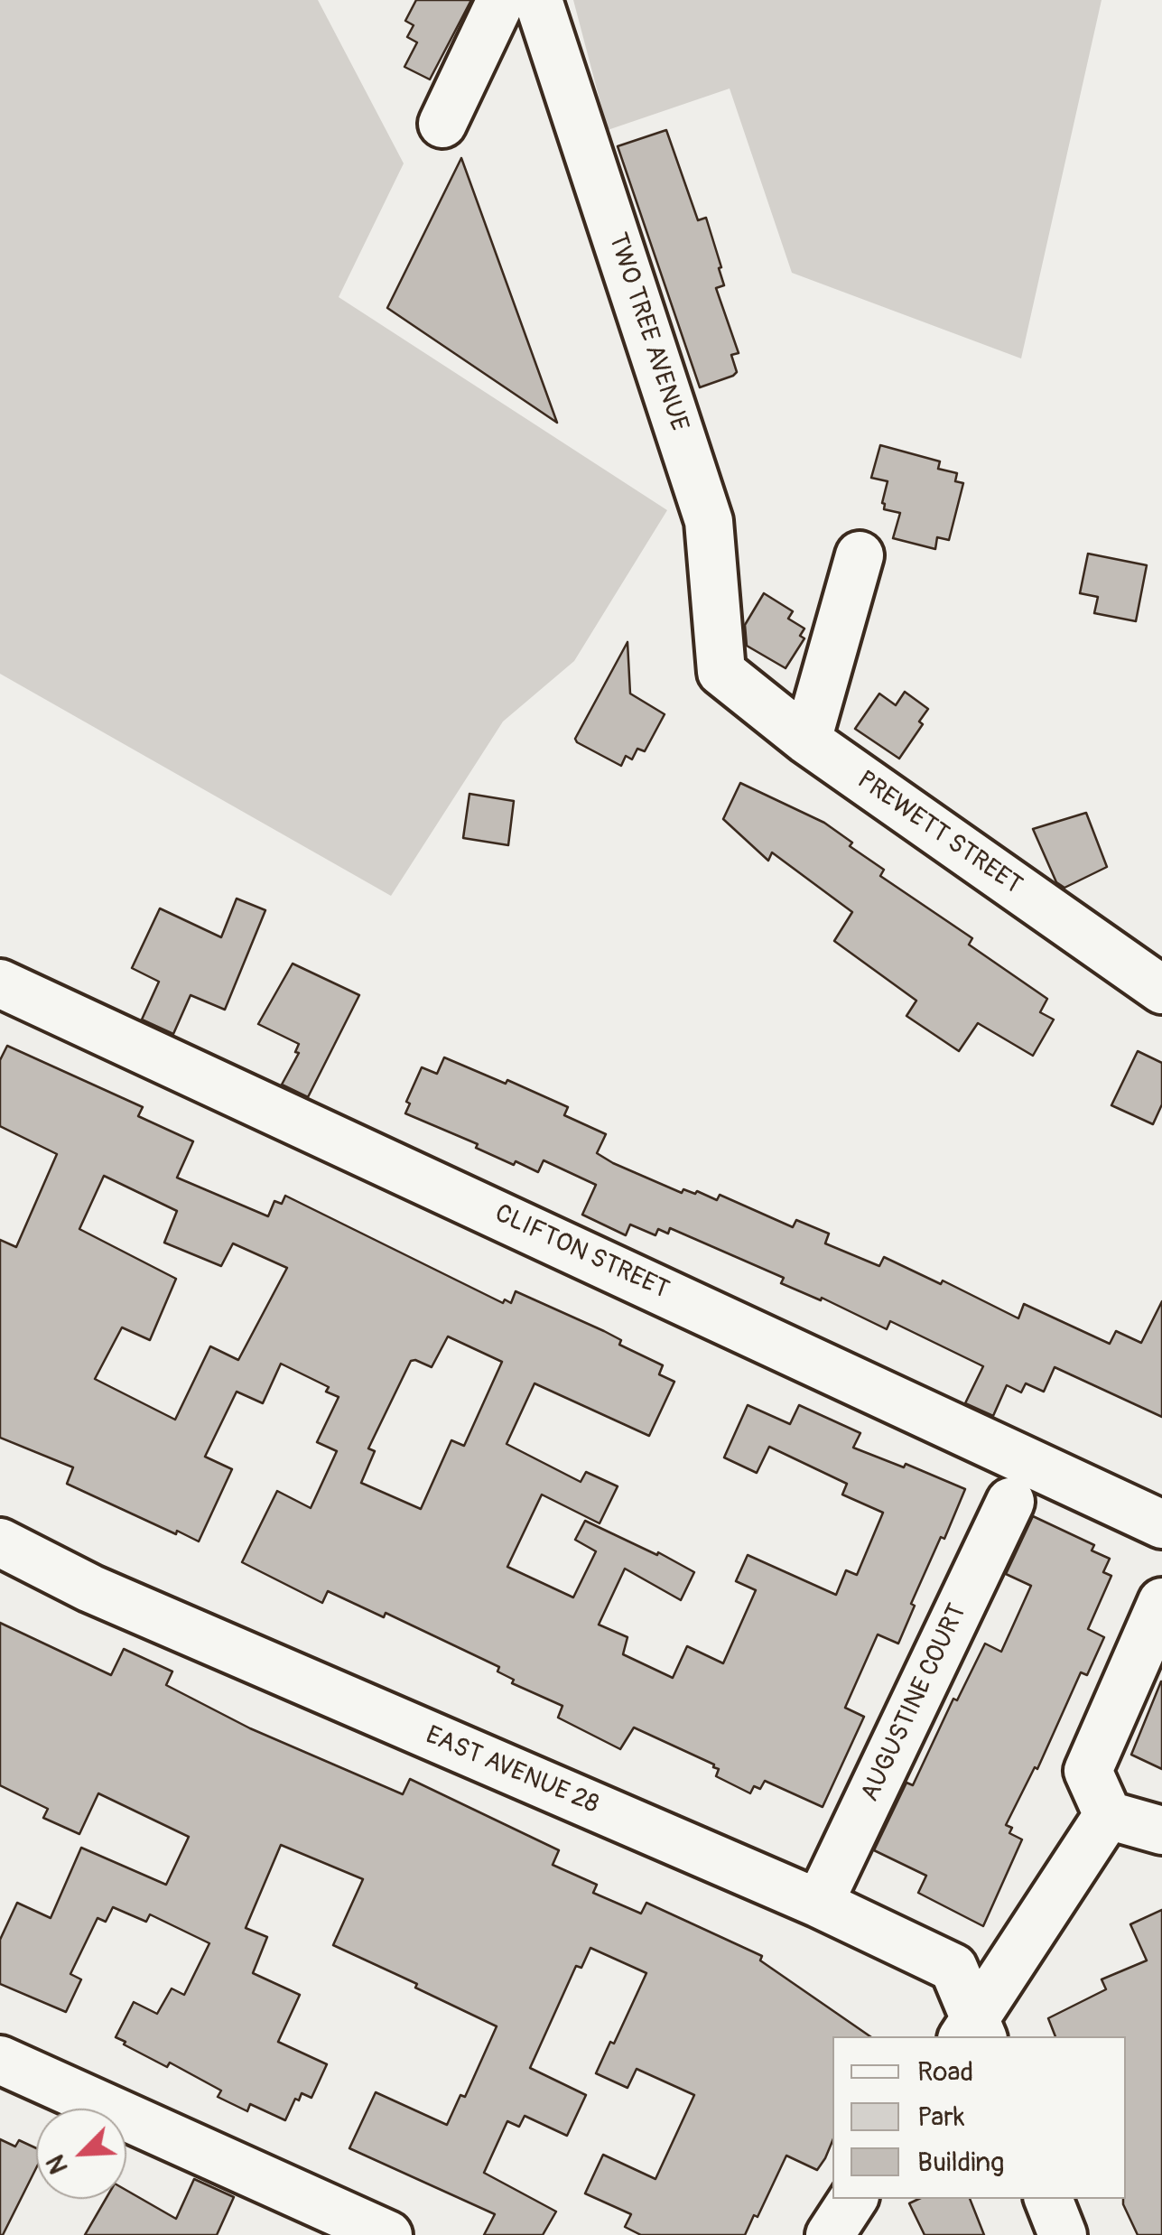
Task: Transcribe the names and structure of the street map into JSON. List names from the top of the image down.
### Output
{
  "streets": {
    "street": [
      "TWO TREE AVENUE",
      "PREWETT STREET",
      "CLIFTON STREET",
      "AUGUSTINE COURT",
      "EAST AVENUE 28"
    ]
  },
  "crossings": [
    ["TWO TREE AVENUE", "PREWETT STREET"],
    ["AUGUSTINE COURT", "EAST AVENUE 28"]
  ],
  "legend": ["Road", "Park", "Building"],
  "north": "bottom left"
}
